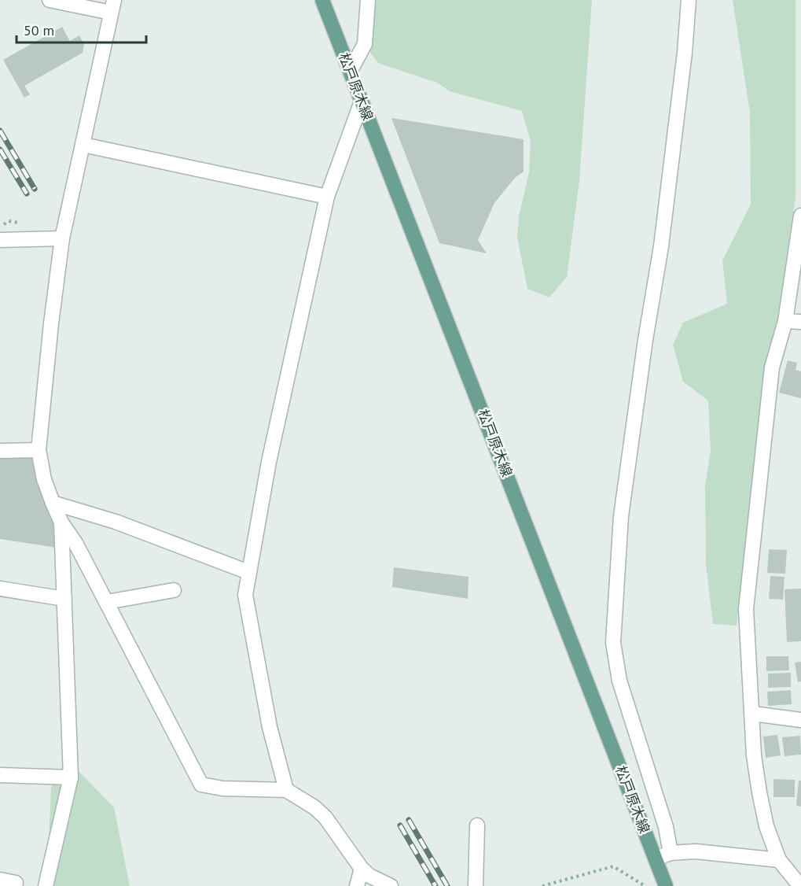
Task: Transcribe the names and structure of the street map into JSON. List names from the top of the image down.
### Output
{
  "streets": {
    "main road": ["松戸原木線"]
  },
  "scale_bar": "50 m"
}
